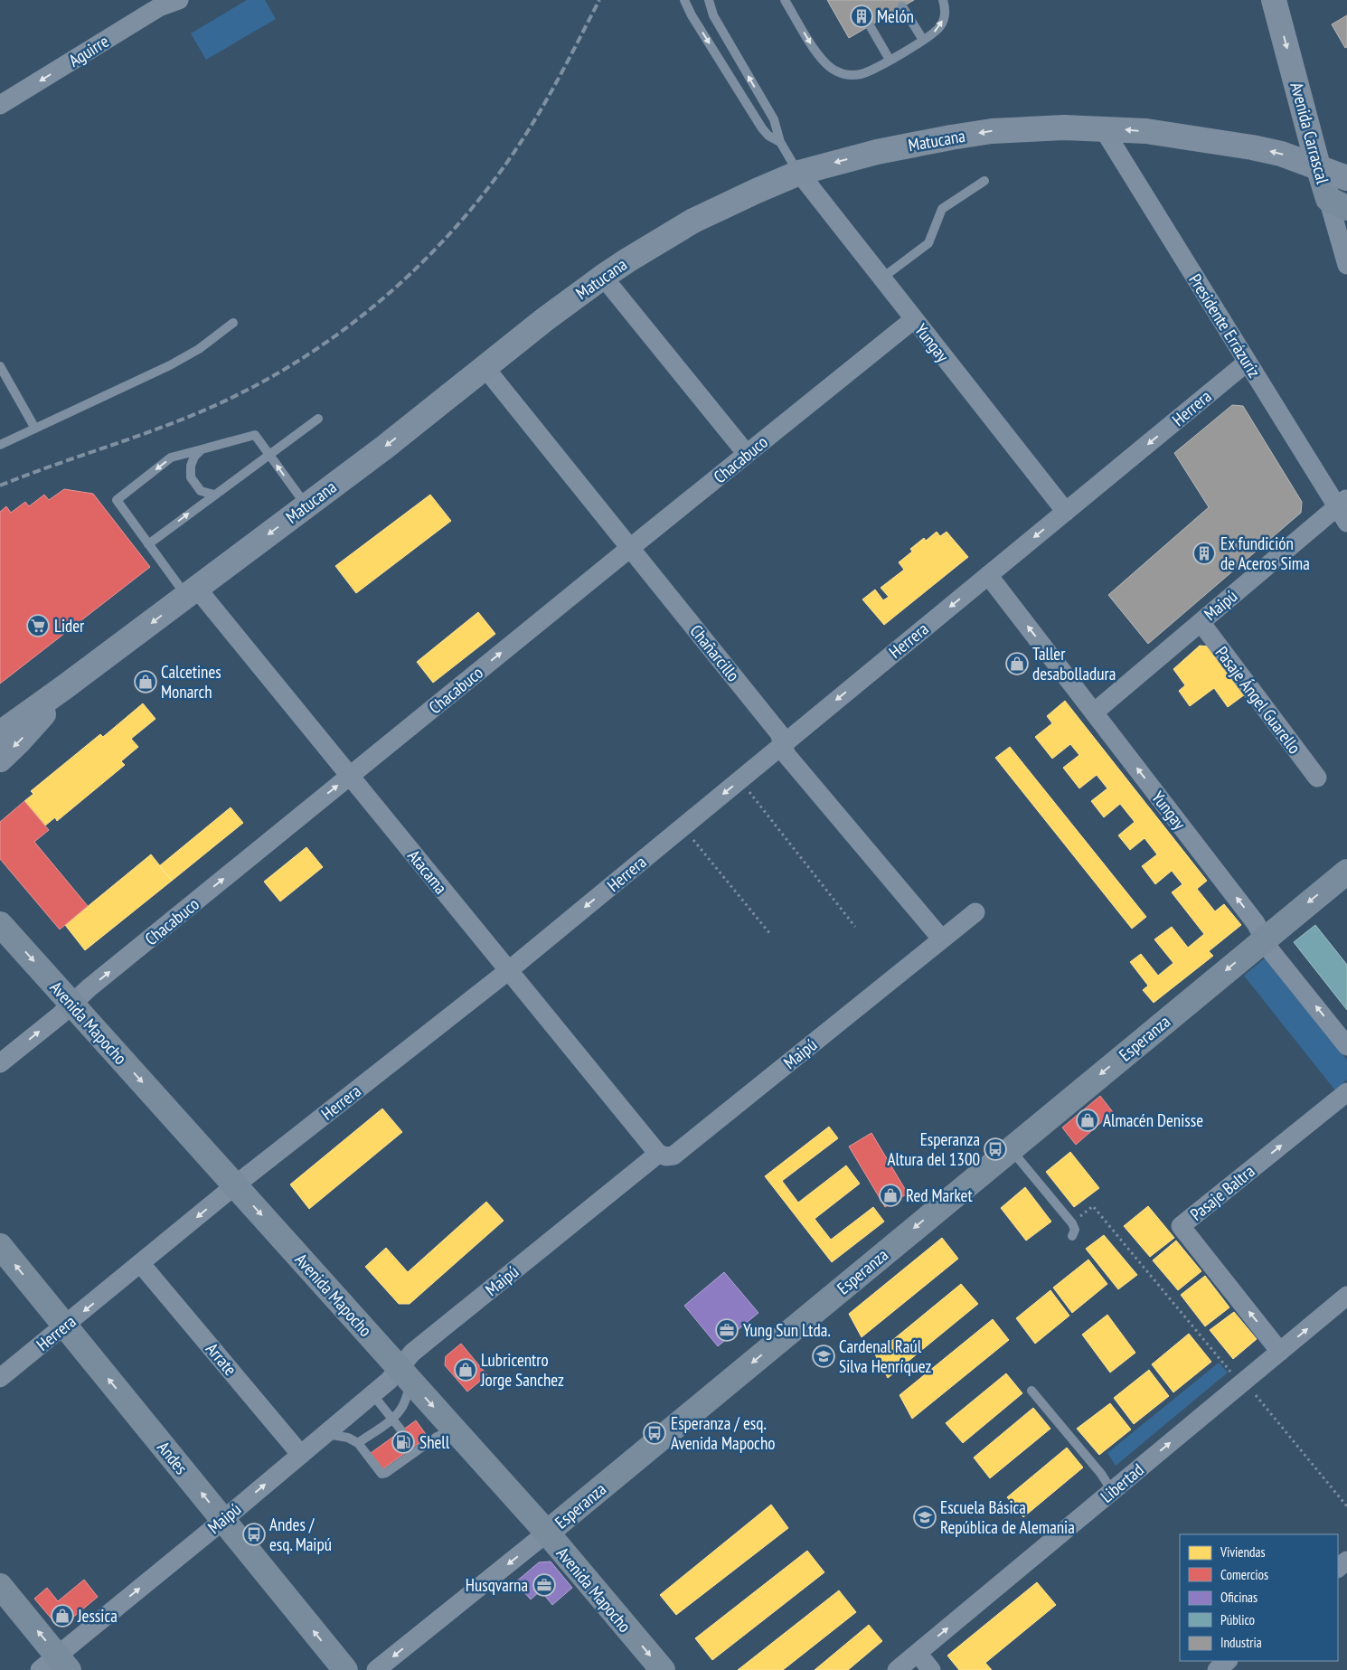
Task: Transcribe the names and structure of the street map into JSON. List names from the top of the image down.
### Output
{
  "streets": {
    "main road": [
      "Avenida Carrascal",
      "Matucana",
      "Avenida Mapocho",
      "Esperanza",
      "Andes"
    ],
    "street": [
      "Aguirre",
      "Presidente Errázuriz",
      "Yungay",
      "Herrera",
      "Chacabuco",
      "Maipú",
      "Chañarcillo",
      "Pasaje Ángel Guarello",
      "Atacama",
      "Pasaje Baltra",
      "Arrate",
      "Libertad"
    ]
  },
  "crossings": [
    ["Avenida Carrascal", "Matucana"],
    ["Matucana", "Presidente Errázuriz"],
    ["Matucana", "Yungay"],
    ["Matucana", "Chañarcillo"],
    ["Matucana", "Atacama"],
    ["Presidente Errázuriz", "Herrera"],
    ["Presidente Errázuriz", "Maipú"],
    ["Yungay", "Herrera"],
    ["Yungay", "Chacabuco"],
    ["Yungay", "Maipú"],
    ["Yungay", "Esperanza"],
    ["Herrera", "Chañarcillo"],
    ["Herrera", "Atacama"],
    ["Herrera", "Avenida Mapocho"],
    ["Herrera", "Arrate"],
    ["Herrera", "Andes"],
    ["Chacabuco", "Chañarcillo"],
    ["Chacabuco", "Atacama"],
    ["Chacabuco", "Avenida Mapocho"],
    ["Maipú", "Chañarcillo"],
    ["Maipú", "Pasaje Ángel Guarello"],
    ["Maipú", "Atacama"],
    ["Maipú", "Avenida Mapocho"],
    ["Maipú", "Arrate"],
    ["Maipú", "Andes"],
    ["Avenida Mapocho", "Esperanza"],
    ["Pasaje Baltra", "Libertad"]
  ],
  "one_way": [
    "Aguirre",
    "Avenida Carrascal",
    "Matucana",
    "Yungay",
    "Herrera",
    "Chacabuco",
    "Avenida Mapocho",
    "Esperanza",
    "Andes",
    "Libertad"
  ],
  "places": {
    "building": ["Melón", "Ex fundición de Aceros Sima"],
    "supermarket": ["Lider"],
    "shop": [
      "Taller desabolladura",
      "Calcetines Monarch",
      "Almacén Denisse",
      "Red Market",
      "Lubricentro Jorge Sanchez",
      "Jessica"
    ],
    "bus stop": ["Esperanza Altura del 1300", "Esperanza / esq. Avenida Mapocho", "Andes / esq. Maipú"],
    "office": ["Yung Sun Ltda.", "Husqvarna"],
    "school or university": ["Cardenal Raúl Silva Henríquez", "Escuela Básica República de Alemania"],
    "fuel station": ["Shell"]
  },
  "legend": [
    "Viviendas",
    "Comercios",
    "Oficinas",
    "Público",
    "Industria"
  ]
}
